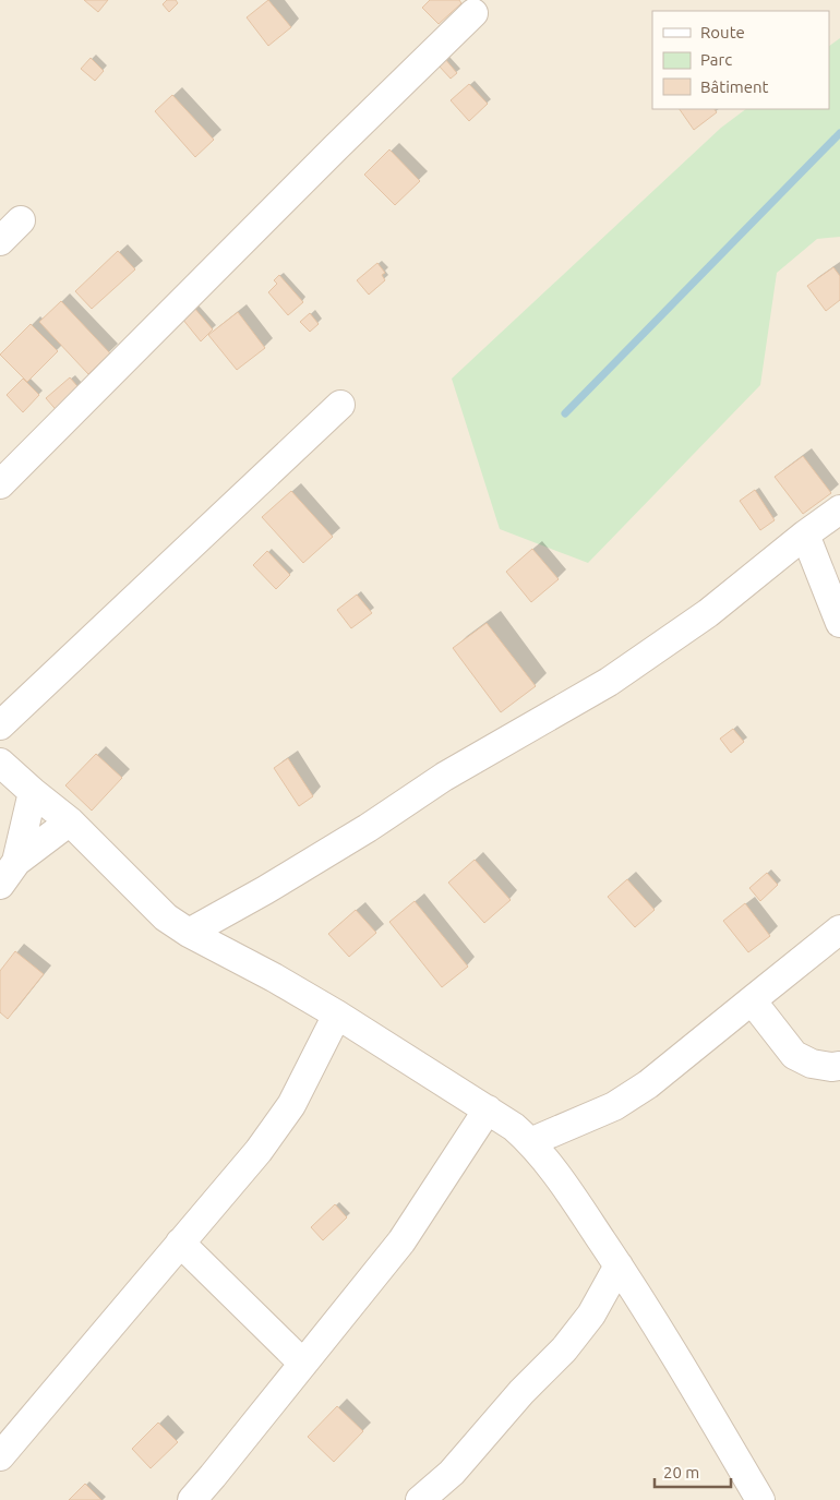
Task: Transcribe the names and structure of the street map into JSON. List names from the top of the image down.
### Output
{
  "legend": ["Route", "Parc", "Bâtiment"],
  "scale_bar": "20 m"
}
